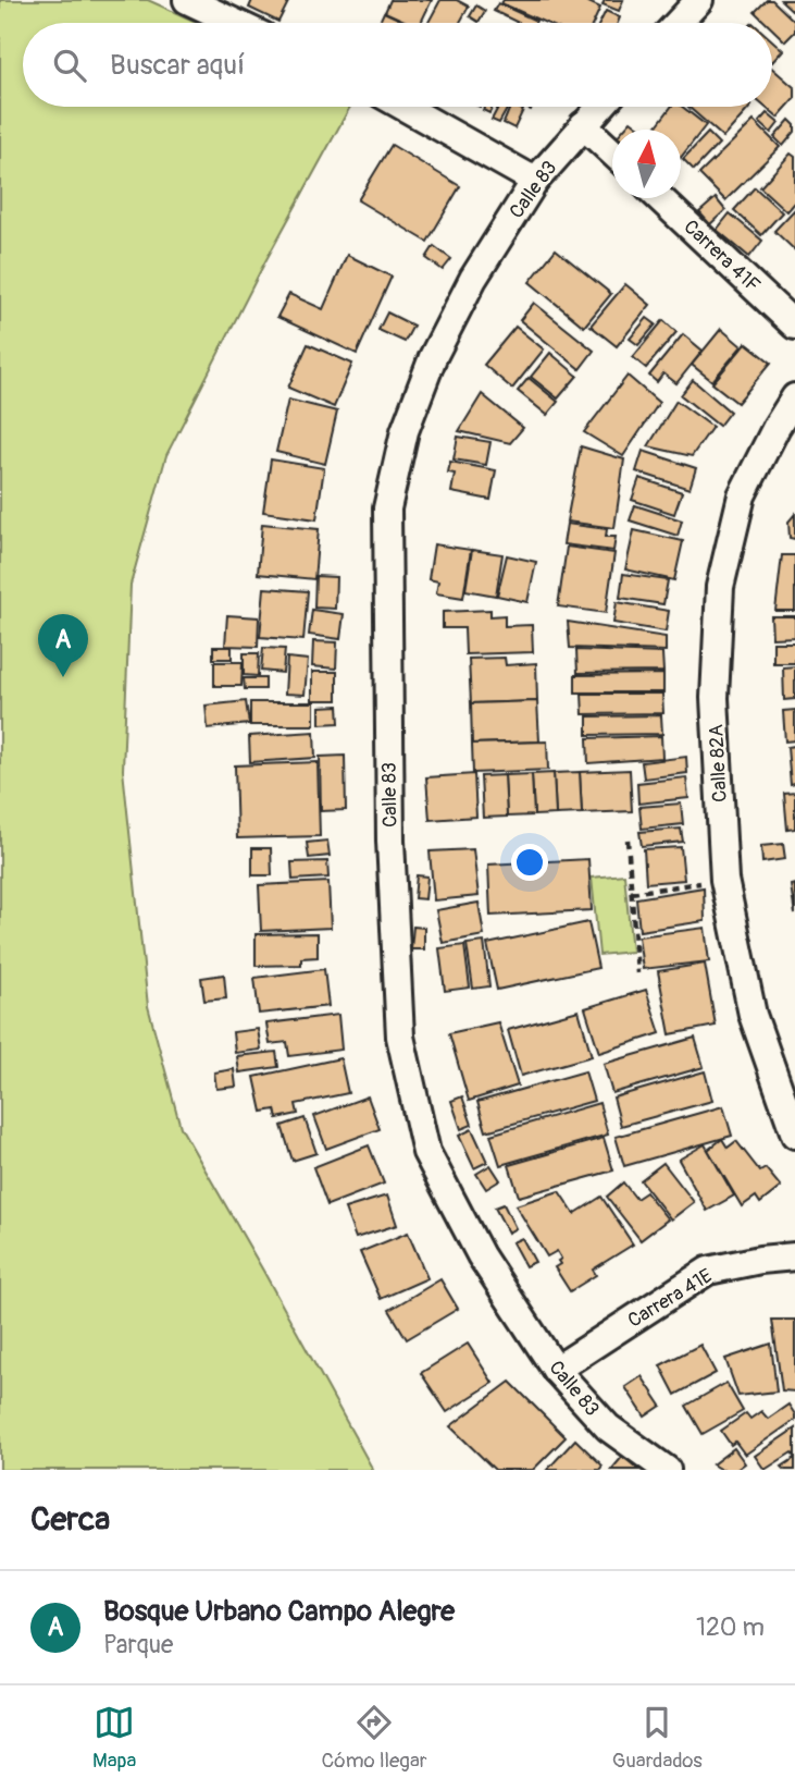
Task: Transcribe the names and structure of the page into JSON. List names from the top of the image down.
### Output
{
  "streets": {
    "street": [
      "Calle 83",
      "Carrera 41F",
      "Calle 82A",
      "Carrera 41E"
    ]
  },
  "crossings": [
    ["Calle 83", "Carrera 41E"]
  ],
  "north": "top",
  "page": {
    "search": "Buscar aquí",
    "pins": "A",
    "heading": "Cerca",
    "list": [
      {
        "mark": "A",
        "name": "Bosque Urbano Campo Alegre",
        "note": "Parque",
        "value": "120 m"
      }
    ],
    "nav": ["Mapa", "Cómo llegar", "Guardados"]
  }
}
